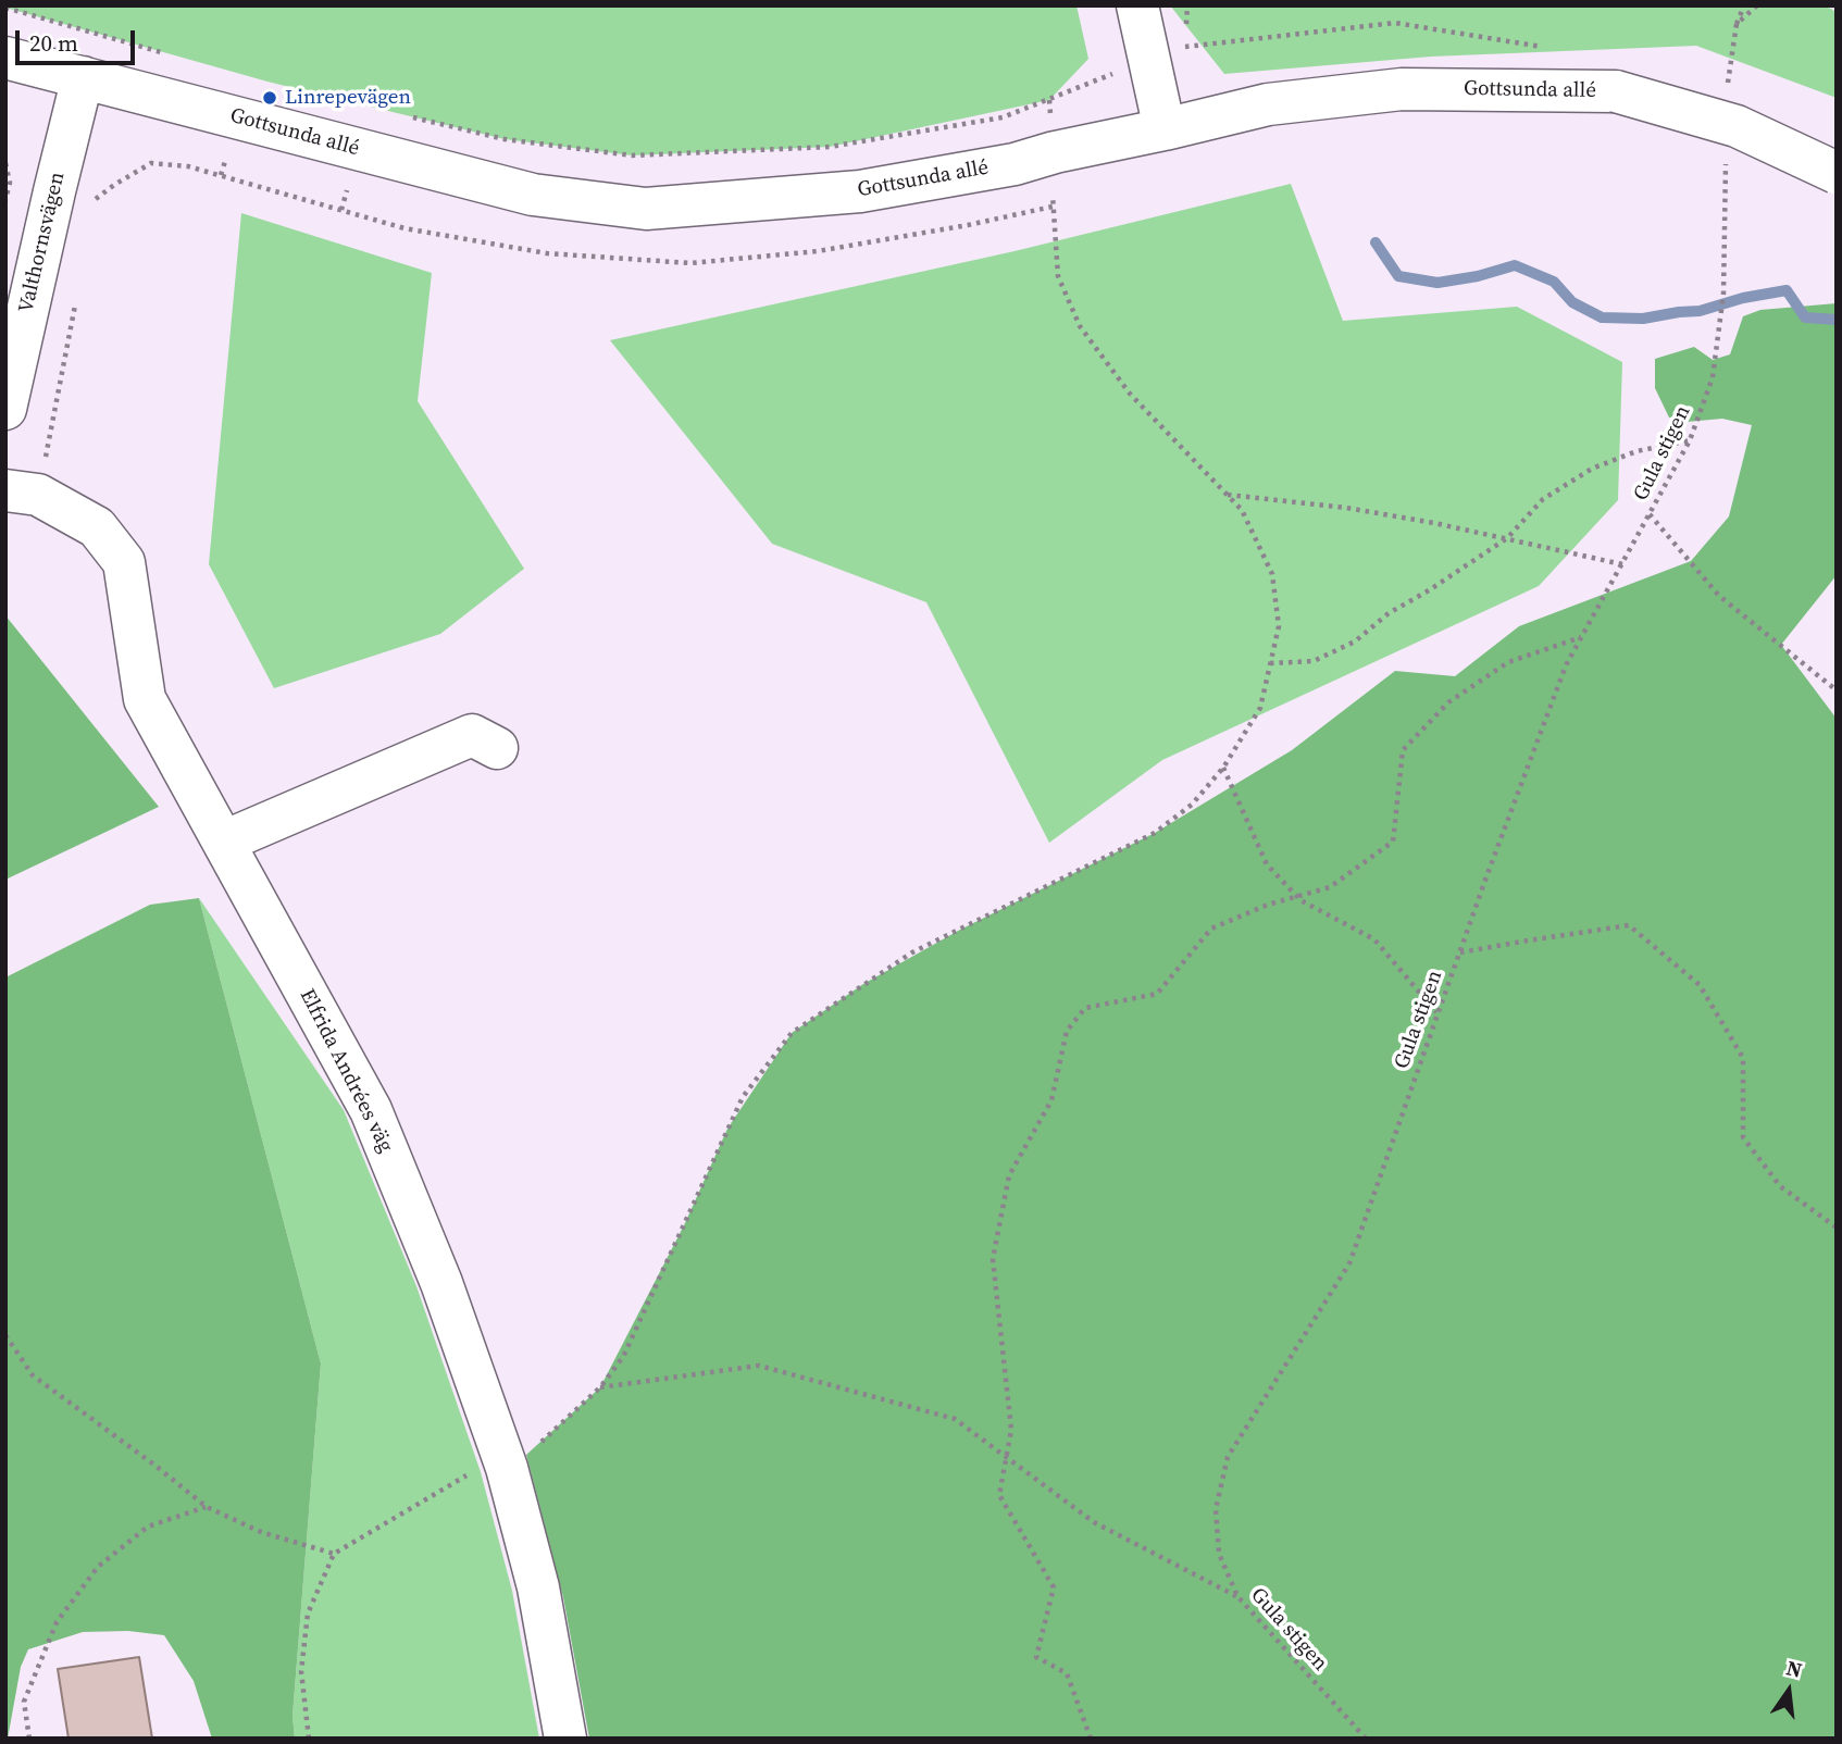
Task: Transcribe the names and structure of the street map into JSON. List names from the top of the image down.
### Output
{
  "streets": {
    "street": ["Gottsunda allé", "Valthornsvägen", "Elfrida Andrées väg"],
    "path": ["Gula stigen"]
  },
  "crossings": [
    ["Gottsunda allé", "Valthornsvägen"]
  ],
  "places": ["Linrepevägen"],
  "scale_bar": "20 m",
  "north": "top"
}
